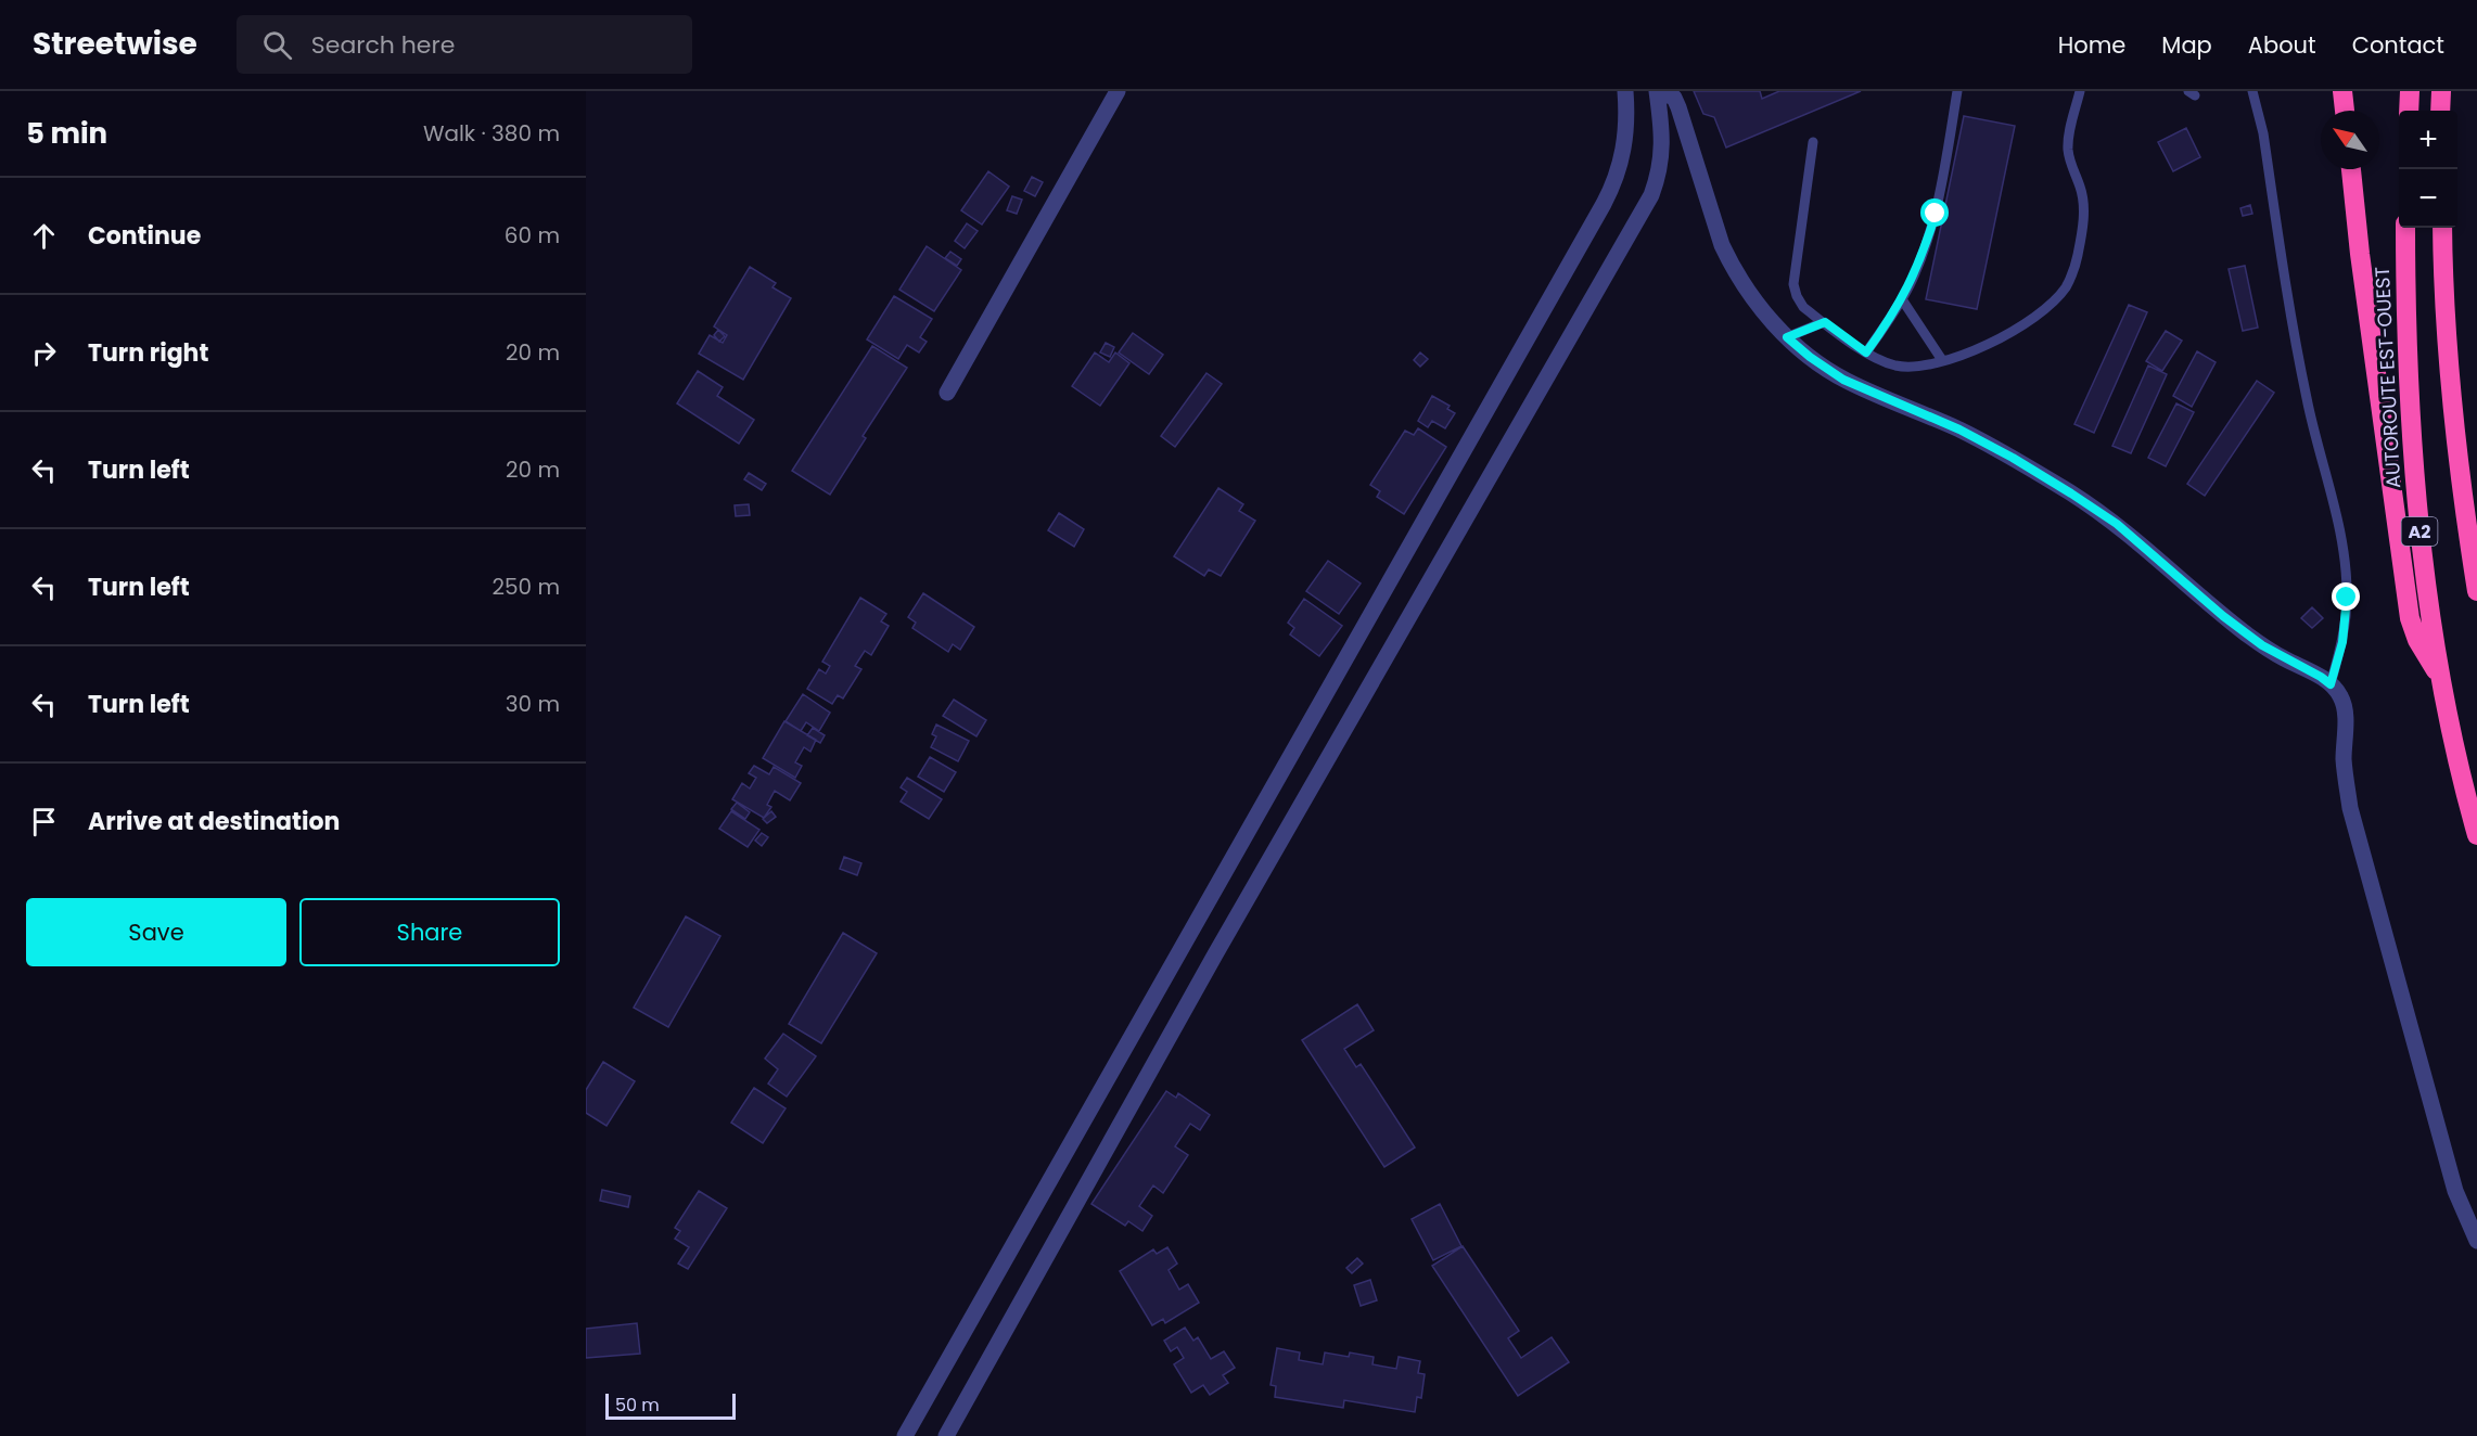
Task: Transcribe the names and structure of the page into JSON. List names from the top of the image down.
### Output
{
  "streets": {
    "highway": ["AUTOROUTE EST-OUEST", "A2"]
  },
  "scale_bar": "50 m",
  "north": "top left",
  "page": {
    "header": "Streetwise",
    "search": "Search here",
    "nav": [
      "Home",
      "Map",
      "About",
      "Contact"
    ],
    "heading": ["5 min", "Walk · 380 m"],
    "map_buttons": ["+", "−"],
    "list": [
      ["Continue", "60 m"],
      ["Turn right", "20 m"],
      ["Turn left", "20 m"],
      ["Turn left", "250 m"],
      ["Turn left", "30 m"],
      "Arrive at destination"
    ],
    "buttons": ["Save", "Share"],
    "scale": "50 m"
  }
}
